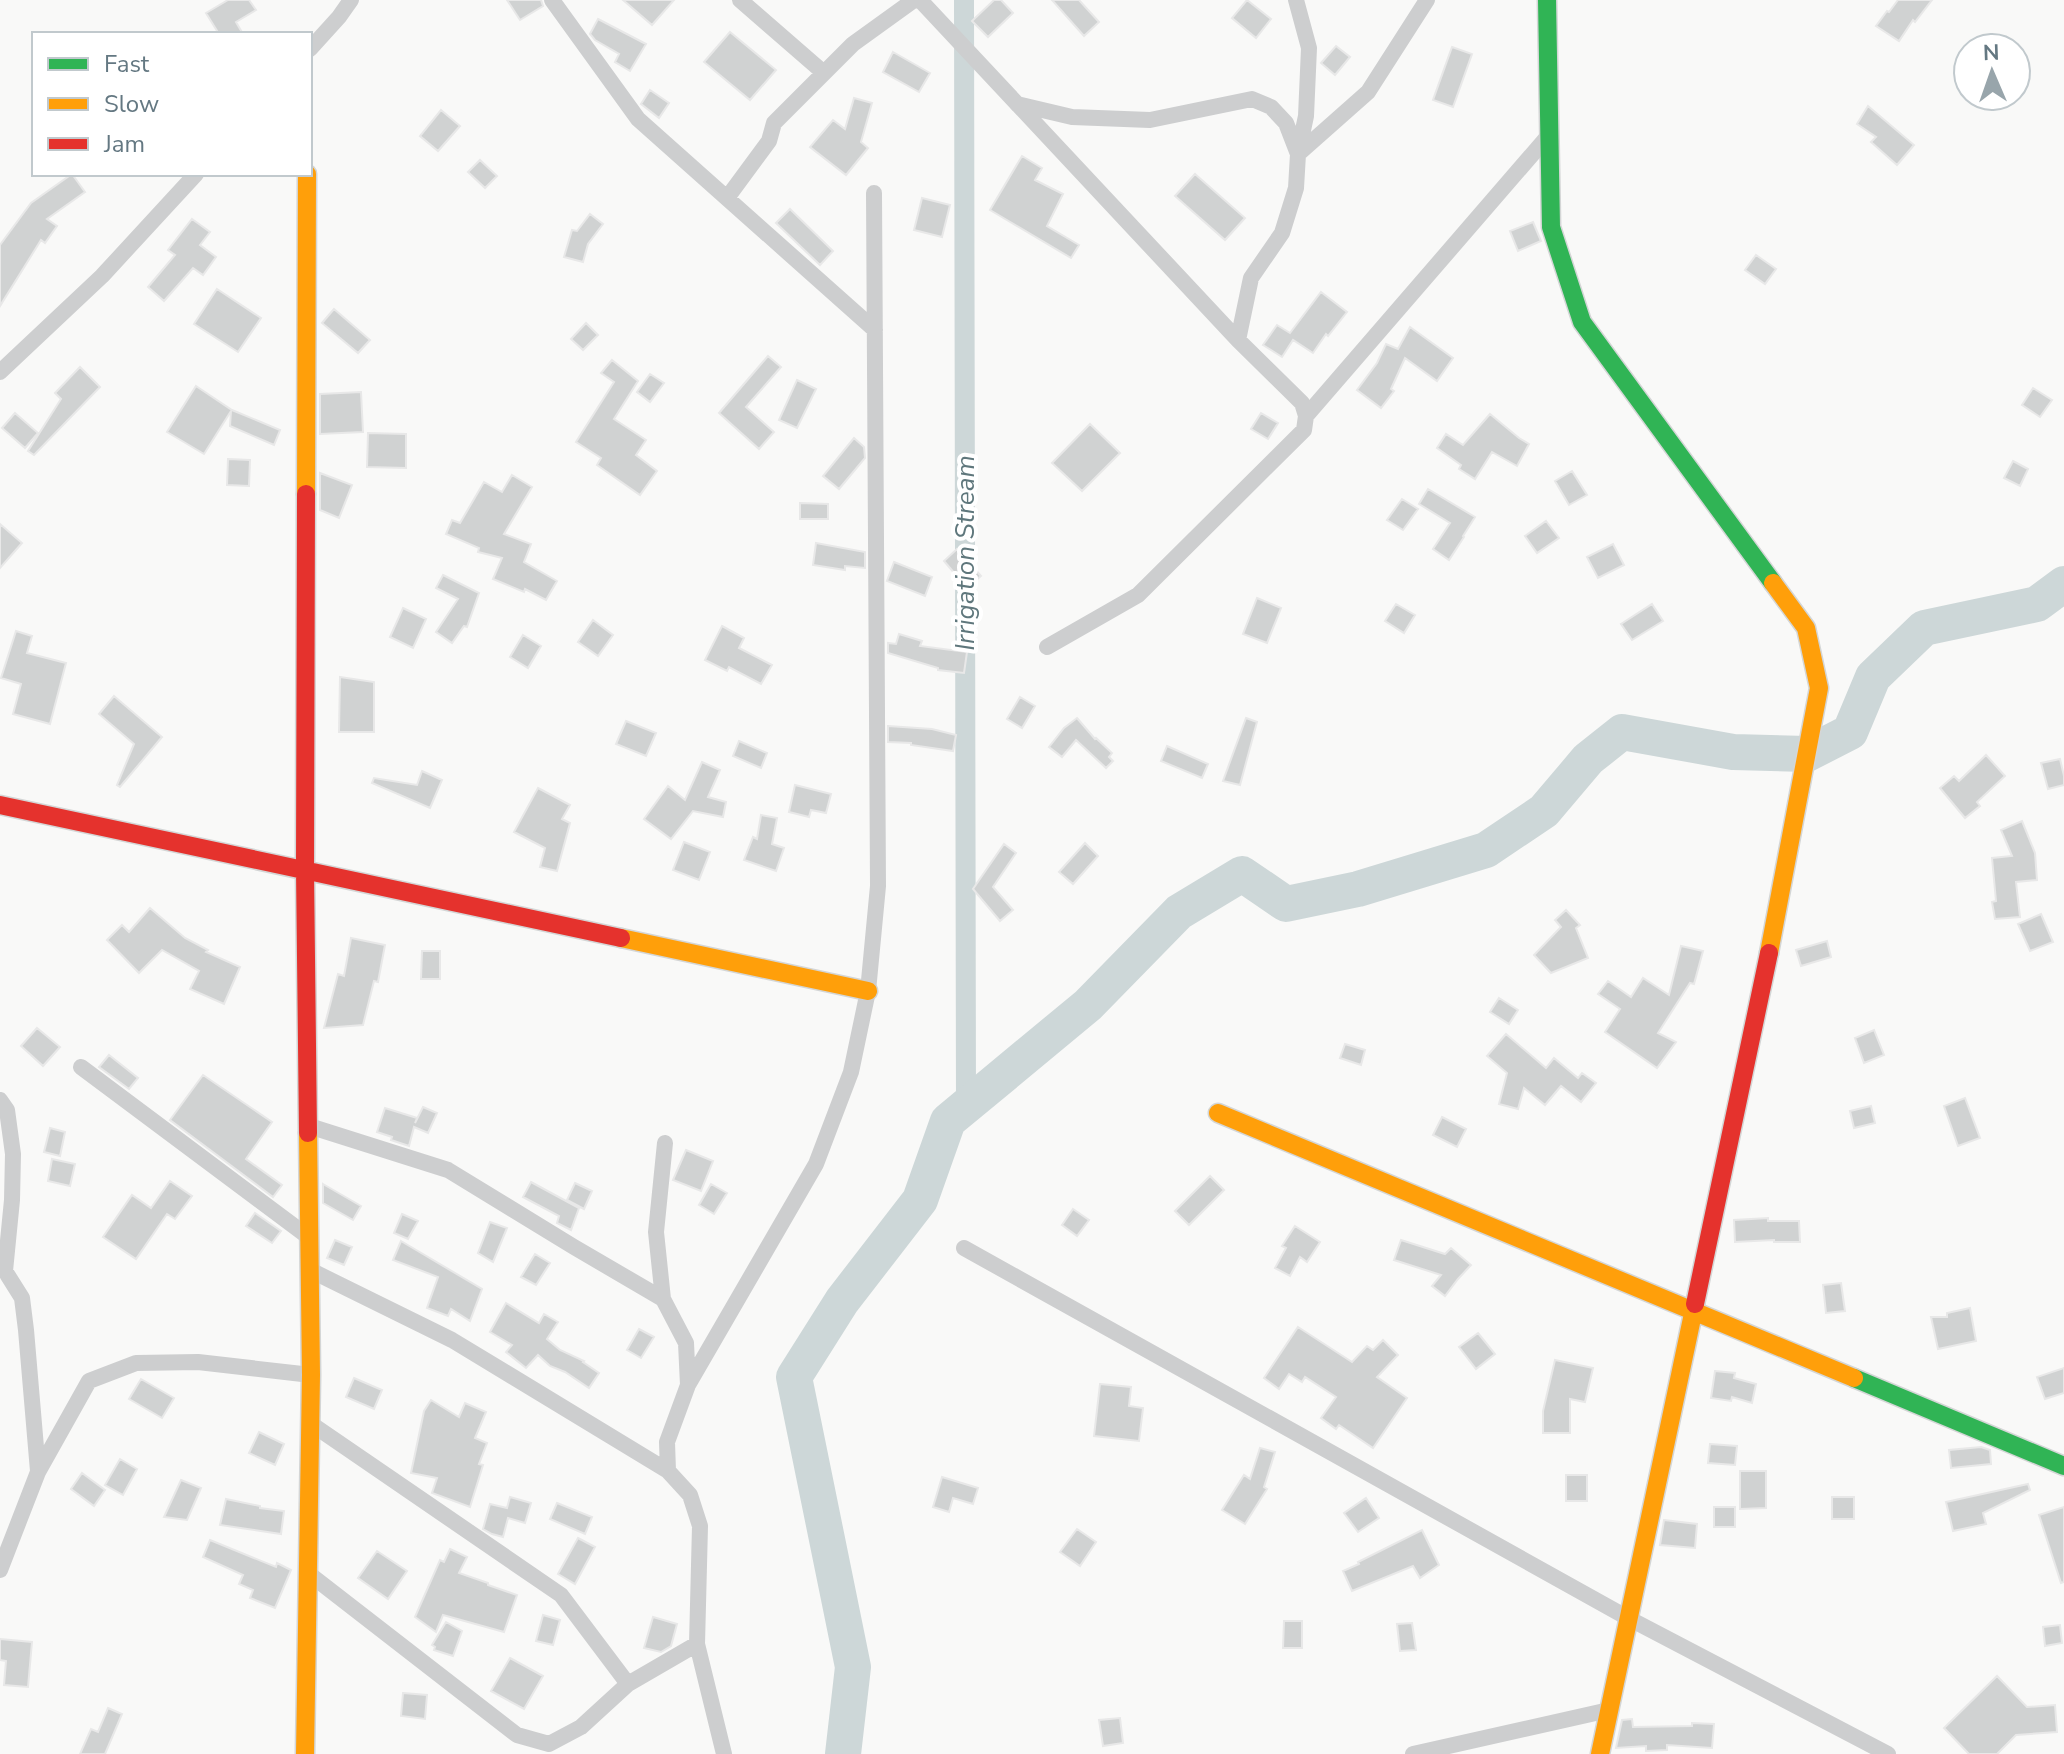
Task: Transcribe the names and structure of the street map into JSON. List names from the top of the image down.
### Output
{
  "water": ["Irrigation Stream"],
  "legend": ["Fast", "Slow", "Jam"],
  "north": "top"
}
